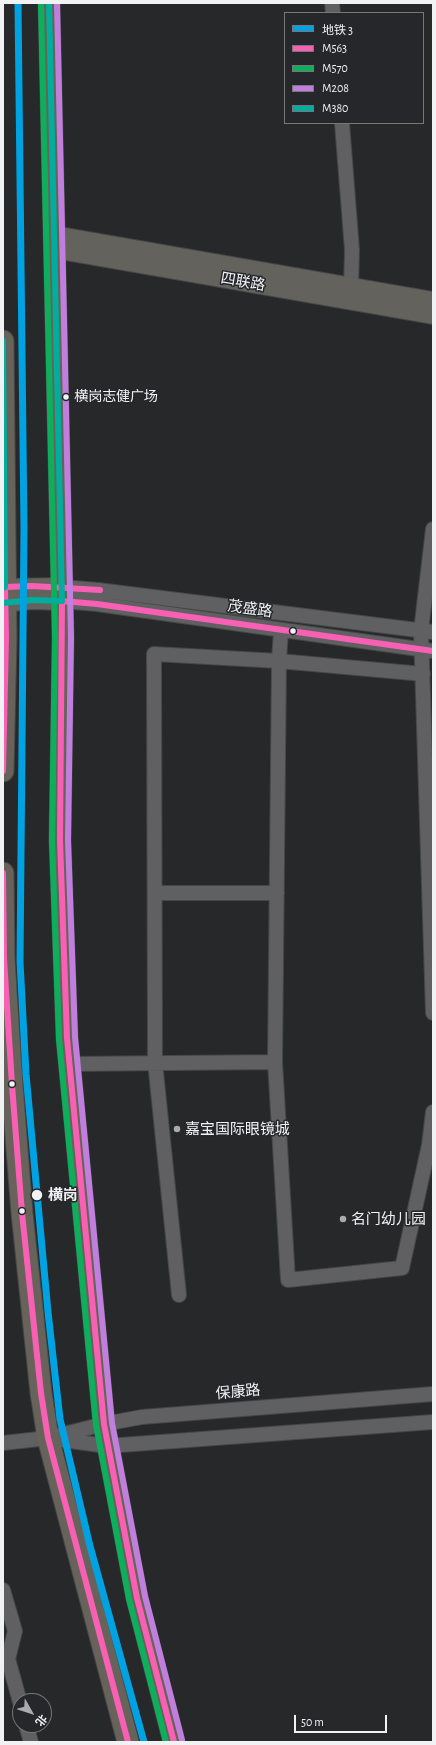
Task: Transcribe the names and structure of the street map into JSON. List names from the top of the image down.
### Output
{
  "streets": {
    "main road": ["四联路"],
    "street": ["茂盛路", "保康路"]
  },
  "places": [
    "横岗志健广场",
    "嘉宝国际眼镜城",
    "横岗",
    "名门幼儿园"
  ],
  "lines": [
    "metro line 3",
    "transit line M570",
    "transit line M208",
    "transit line M380",
    "transit line M563"
  ],
  "legend": [
    "地铁 3",
    "M563",
    "M570",
    "M208",
    "M380"
  ],
  "scale_bar": "50 m",
  "north": "bottom right"
}
